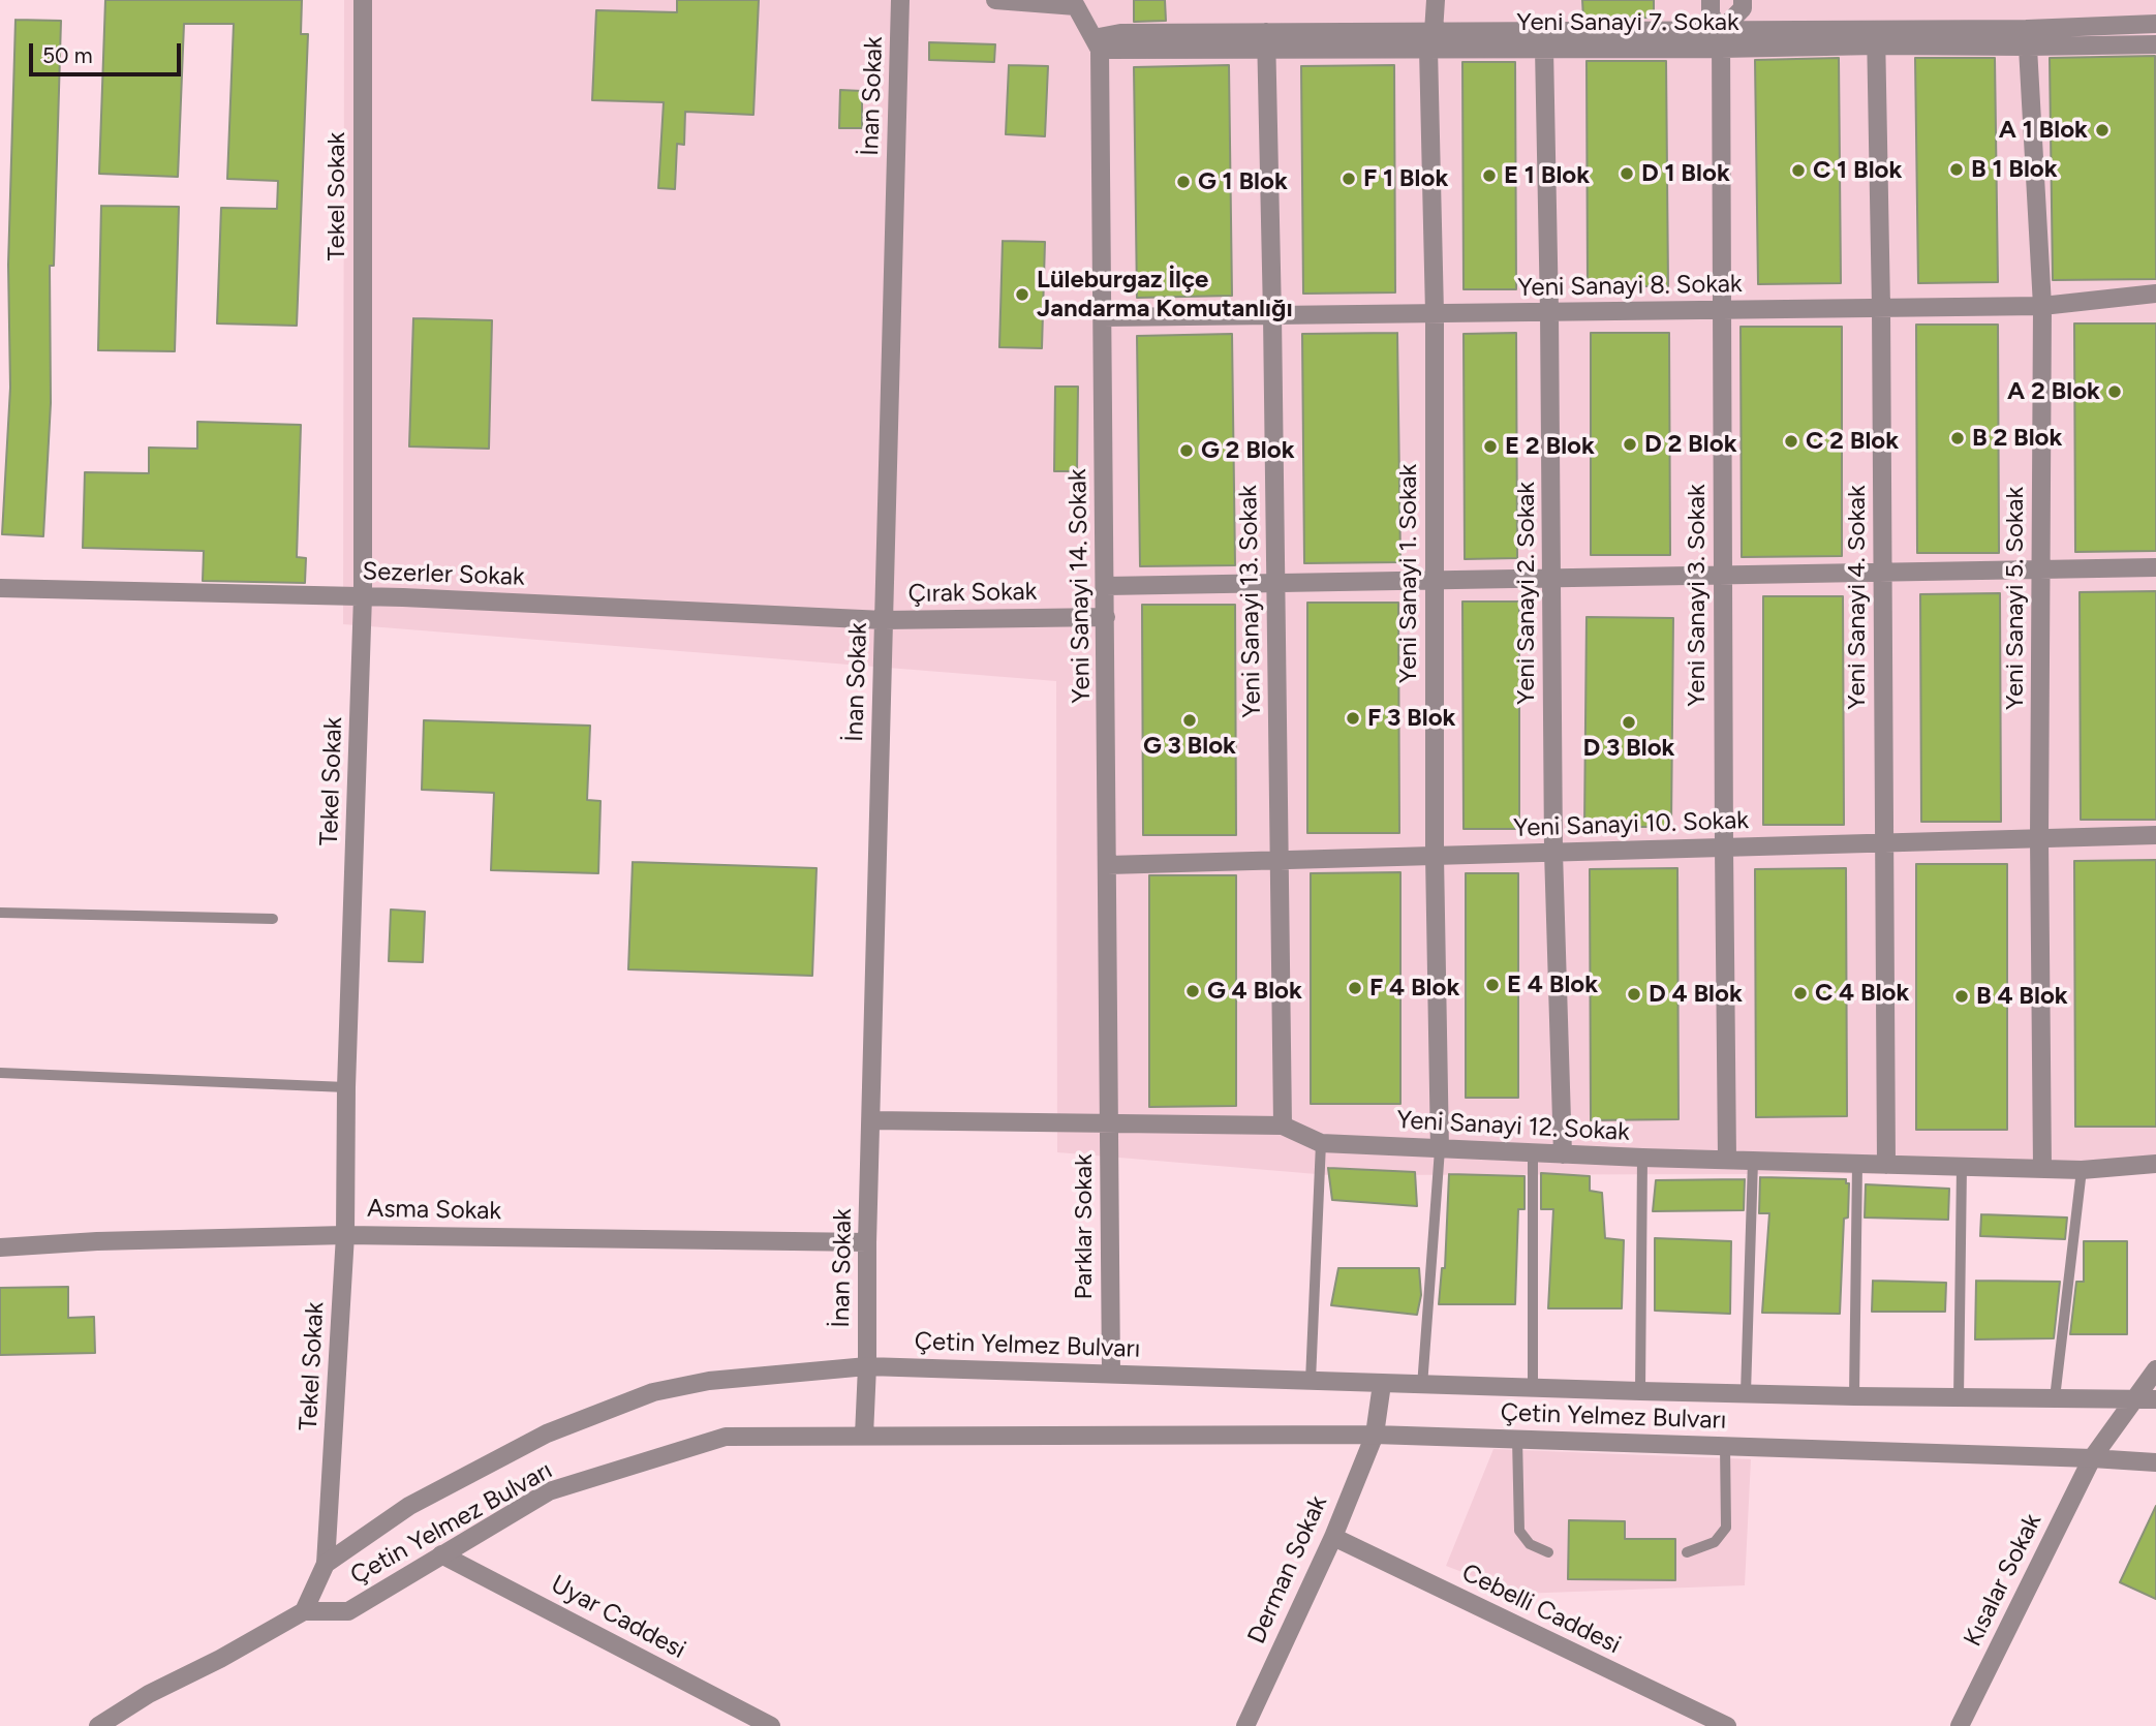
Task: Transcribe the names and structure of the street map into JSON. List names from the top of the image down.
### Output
{
  "streets": {
    "street": [
      "Yeni Sanayi 7. Sokak",
      "İnan Sokak",
      "Tekel Sokak",
      "Yeni Sanayi 8. Sokak",
      "Yeni Sanayi 1. Sokak",
      "Sezerler Sokak",
      "Yeni Sanayi 14. Sokak",
      "Çırak Sokak",
      "Yeni Sanayi 2. Sokak",
      "Yeni Sanayi 3. Sokak",
      "Yeni Sanayi 4. Sokak",
      "Yeni Sanayi 5. Sokak",
      "Yeni Sanayi 13. Sokak",
      "Yeni Sanayi 10. Sokak",
      "Yeni Sanayi 12. Sokak",
      "Asma Sokak",
      "Parklar Sokak",
      "Çetin Yelmez Bulvarı",
      "Derman Sokak",
      "Kısalar Sokak",
      "Cebelli Caddesi",
      "Uyar Caddesi"
    ]
  },
  "crossings": [
    ["Yeni Sanayi 7. Sokak", "Yeni Sanayi 1. Sokak"],
    ["Yeni Sanayi 7. Sokak", "Yeni Sanayi 14. Sokak"],
    ["Yeni Sanayi 7. Sokak", "Yeni Sanayi 2. Sokak"],
    ["Yeni Sanayi 7. Sokak", "Yeni Sanayi 3. Sokak"],
    ["Yeni Sanayi 7. Sokak", "Yeni Sanayi 4. Sokak"],
    ["Yeni Sanayi 7. Sokak", "Yeni Sanayi 5. Sokak"],
    ["Yeni Sanayi 7. Sokak", "Yeni Sanayi 13. Sokak"],
    ["İnan Sokak", "Sezerler Sokak"],
    ["İnan Sokak", "Çırak Sokak"],
    ["İnan Sokak", "Yeni Sanayi 12. Sokak"],
    ["İnan Sokak", "Asma Sokak"],
    ["İnan Sokak", "Çetin Yelmez Bulvarı"],
    ["Tekel Sokak", "Sezerler Sokak"],
    ["Tekel Sokak", "Asma Sokak"],
    ["Tekel Sokak", "Çetin Yelmez Bulvarı"],
    ["Yeni Sanayi 8. Sokak", "Yeni Sanayi 1. Sokak"],
    ["Yeni Sanayi 8. Sokak", "Yeni Sanayi 14. Sokak"],
    ["Yeni Sanayi 8. Sokak", "Yeni Sanayi 2. Sokak"],
    ["Yeni Sanayi 8. Sokak", "Yeni Sanayi 3. Sokak"],
    ["Yeni Sanayi 8. Sokak", "Yeni Sanayi 4. Sokak"],
    ["Yeni Sanayi 8. Sokak", "Yeni Sanayi 5. Sokak"],
    ["Yeni Sanayi 8. Sokak", "Yeni Sanayi 13. Sokak"],
    ["Yeni Sanayi 1. Sokak", "Yeni Sanayi 10. Sokak"],
    ["Yeni Sanayi 1. Sokak", "Yeni Sanayi 12. Sokak"],
    ["Sezerler Sokak", "Çırak Sokak"],
    ["Yeni Sanayi 14. Sokak", "Çırak Sokak"],
    ["Yeni Sanayi 14. Sokak", "Yeni Sanayi 10. Sokak"],
    ["Yeni Sanayi 14. Sokak", "Yeni Sanayi 12. Sokak"],
    ["Yeni Sanayi 14. Sokak", "Parklar Sokak"],
    ["Yeni Sanayi 2. Sokak", "Yeni Sanayi 10. Sokak"],
    ["Yeni Sanayi 2. Sokak", "Yeni Sanayi 12. Sokak"],
    ["Yeni Sanayi 3. Sokak", "Yeni Sanayi 10. Sokak"],
    ["Yeni Sanayi 3. Sokak", "Yeni Sanayi 12. Sokak"],
    ["Yeni Sanayi 4. Sokak", "Yeni Sanayi 10. Sokak"],
    ["Yeni Sanayi 4. Sokak", "Yeni Sanayi 12. Sokak"],
    ["Yeni Sanayi 5. Sokak", "Yeni Sanayi 10. Sokak"],
    ["Yeni Sanayi 5. Sokak", "Yeni Sanayi 12. Sokak"],
    ["Yeni Sanayi 13. Sokak", "Yeni Sanayi 10. Sokak"],
    ["Yeni Sanayi 13. Sokak", "Yeni Sanayi 12. Sokak"],
    ["Yeni Sanayi 12. Sokak", "Parklar Sokak"],
    ["Parklar Sokak", "Çetin Yelmez Bulvarı"],
    ["Çetin Yelmez Bulvarı", "Derman Sokak"],
    ["Çetin Yelmez Bulvarı", "Kısalar Sokak"],
    ["Çetin Yelmez Bulvarı", "Uyar Caddesi"],
    ["Derman Sokak", "Cebelli Caddesi"]
  ],
  "places": [
    "A 1 Blok",
    "B 1 Blok",
    "C 1 Blok",
    "D 1 Blok",
    "E 1 Blok",
    "F 1 Blok",
    "G 1 Blok",
    "Lüleburgaz İlçe Jandarma Komutanlığı",
    "A 2 Blok",
    "B 2 Blok",
    "C 2 Blok",
    "D 2 Blok",
    "E 2 Blok",
    "G 2 Blok",
    "F 3 Blok",
    "G 3 Blok",
    "D 3 Blok",
    "E 4 Blok",
    "F 4 Blok",
    "G 4 Blok",
    "C 4 Blok",
    "D 4 Blok",
    "B 4 Blok"
  ],
  "scale_bar": "50 m"
}
